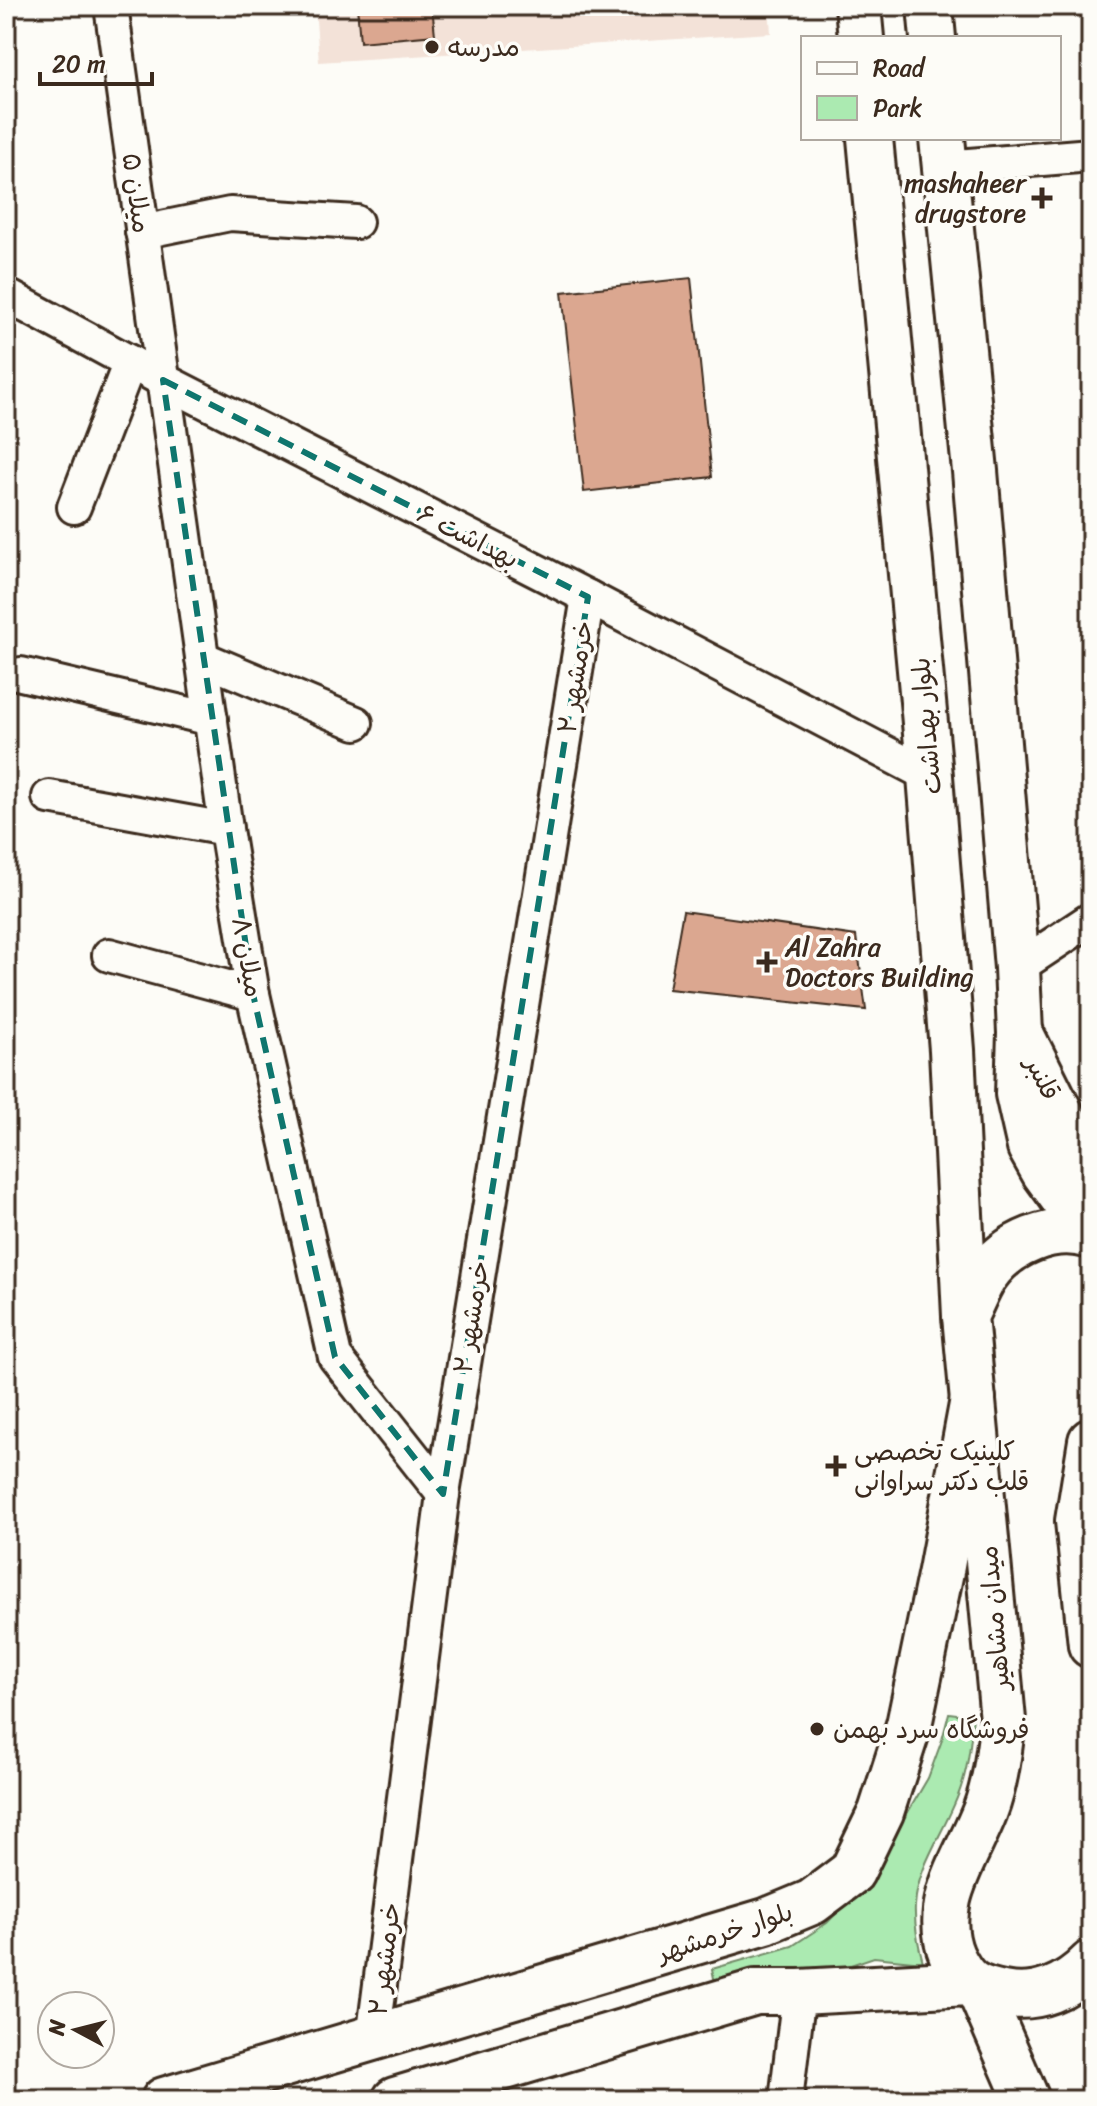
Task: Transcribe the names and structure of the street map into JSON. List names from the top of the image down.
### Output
{
  "streets": {
    "main road": [
      "بلوار بهداشت",
      "قلنبر",
      "میدان مشاهیر",
      "بلوار خرمشهر"
    ],
    "street": [
      "میلان ۵",
      "بهداشت ۶",
      "خرمشهر ۲",
      "میلان ۸"
    ]
  },
  "crossings": [
    ["میلان ۵", "بهداشت ۶"],
    ["میلان ۵", "میلان ۸"],
    ["بهداشت ۶", "خرمشهر ۲"],
    ["بهداشت ۶", "بلوار بهداشت"],
    ["بهداشت ۶", "میلان ۸"],
    ["خرمشهر ۲", "میلان ۸"],
    ["خرمشهر ۲", "بلوار خرمشهر"],
    ["بلوار بهداشت", "میدان مشاهیر"],
    ["میدان مشاهیر", "بلوار خرمشهر"]
  ],
  "places": {
    "other": ["مدرسه", "فروشگاه سرد بهمن"],
    "health": ["mashaheer drugstore", "Al Zahra Doctors Building", "کلینیک تخصصی قلب دکتر سراوانی"]
  },
  "legend": ["Road", "Park"],
  "scale_bar": "20 m",
  "north": "left"
}
